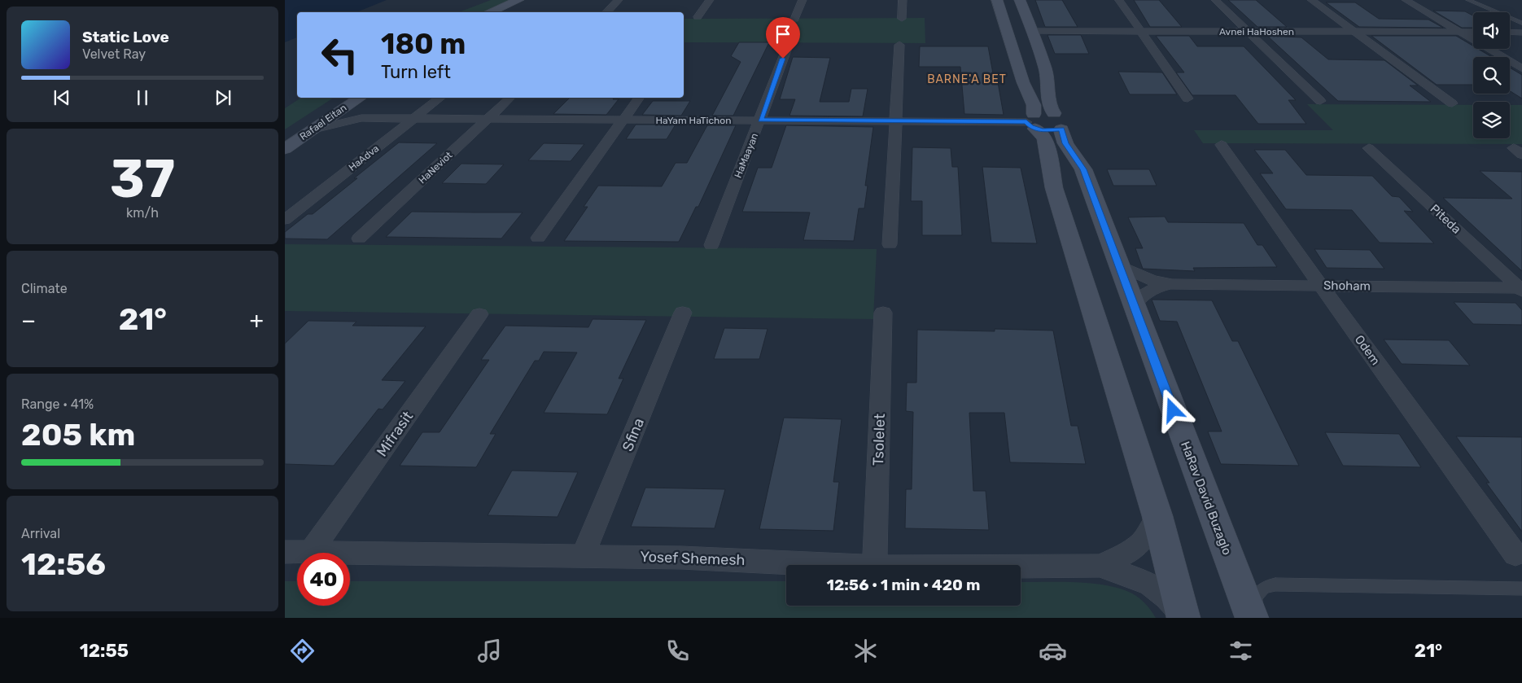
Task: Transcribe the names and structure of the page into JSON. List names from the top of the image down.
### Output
{
  "streets": {
    "street": [
      "Avnei HaHoshen",
      "HaYam HaTichon",
      "Rafael Eitan",
      "HaMaayan",
      "HaAdva",
      "HaNeviot",
      "Piteda",
      "Shoham",
      "Odem",
      "Mifrasit",
      "Sfina",
      "Tsolelet",
      "HaRav David Buzaglo",
      "Yosef Shemesh"
    ]
  },
  "crossings": [
    ["Avnei HaHoshen", "HaRav David Buzaglo"],
    ["HaYam HaTichon", "Rafael Eitan"],
    ["HaYam HaTichon", "HaMaayan"],
    ["HaYam HaTichon", "HaAdva"],
    ["HaYam HaTichon", "HaNeviot"],
    ["HaYam HaTichon", "HaRav David Buzaglo"],
    ["Piteda", "Shoham"],
    ["Shoham", "Odem"],
    ["Shoham", "HaRav David Buzaglo"],
    ["Mifrasit", "Yosef Shemesh"],
    ["Sfina", "Yosef Shemesh"],
    ["HaRav David Buzaglo", "Yosef Shemesh"]
  ],
  "districts": ["BARNE'A BET"],
  "page": {
    "turn": ["180 m", "Turn left"],
    "song": ["Static Love", "Velvet Ray"],
    "tile": [
      ["37", "km/h"],
      "Climate",
      ["Range · 41%", "205 km"],
      ["Arrival", "12:56"]
    ],
    "heat": ["−", "21°", "+"],
    "limit": "40",
    "trip": "12:56 · 1 min · 420 m",
    "tabs": ["12:55", "21°"]
  }
}
